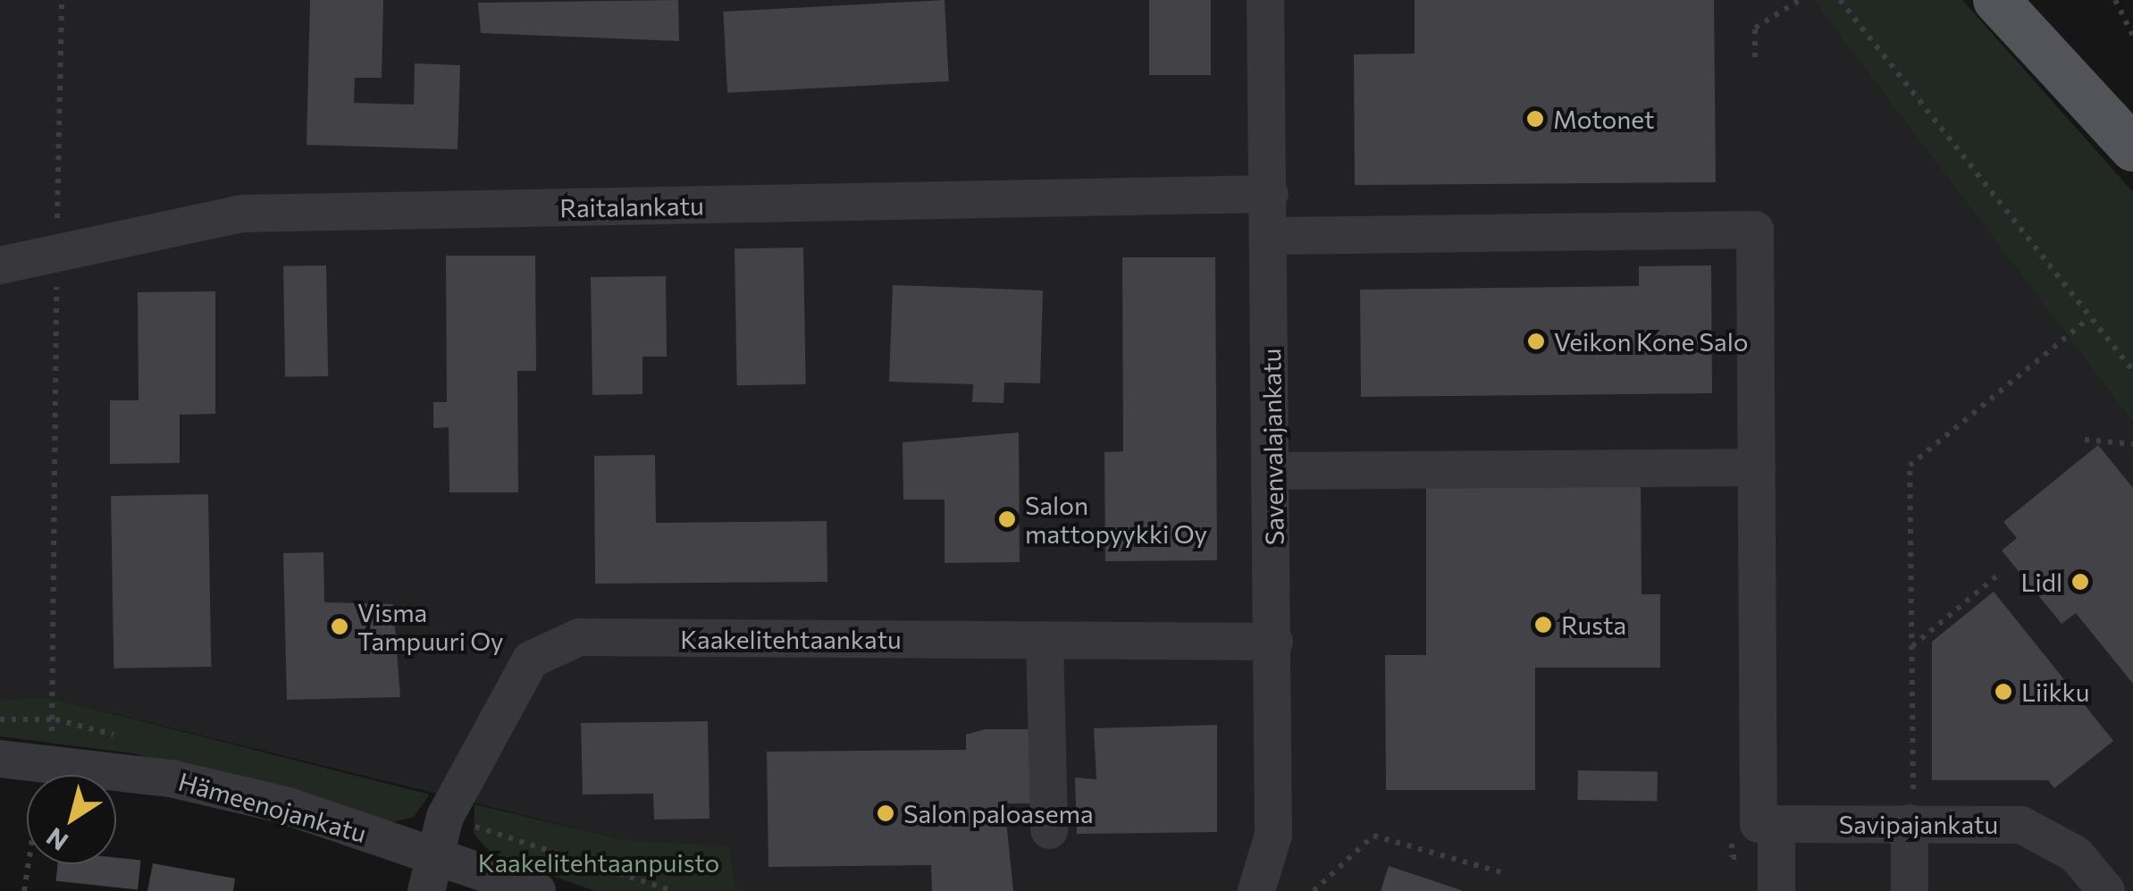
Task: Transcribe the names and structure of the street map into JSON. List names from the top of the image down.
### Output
{
  "streets": {
    "street": [
      "Raitalankatu",
      "Savenvalajankatu",
      "Kaakelitehtaankatu",
      "Hämeenojankatu",
      "Savipajankatu"
    ]
  },
  "crossings": [
    ["Raitalankatu", "Savenvalajankatu"],
    ["Savenvalajankatu", "Kaakelitehtaankatu"],
    ["Kaakelitehtaankatu", "Hämeenojankatu"]
  ],
  "parks": ["Kaakelitehtaanpuisto"],
  "places": [
    "Motonet",
    "Veikon Kone Salo",
    "Salon mattopyykki Oy",
    "Lidl",
    "Rusta",
    "Visma Tampuuri Oy",
    "Liikku",
    "Salon paloasema"
  ],
  "north": "bottom left"
}
